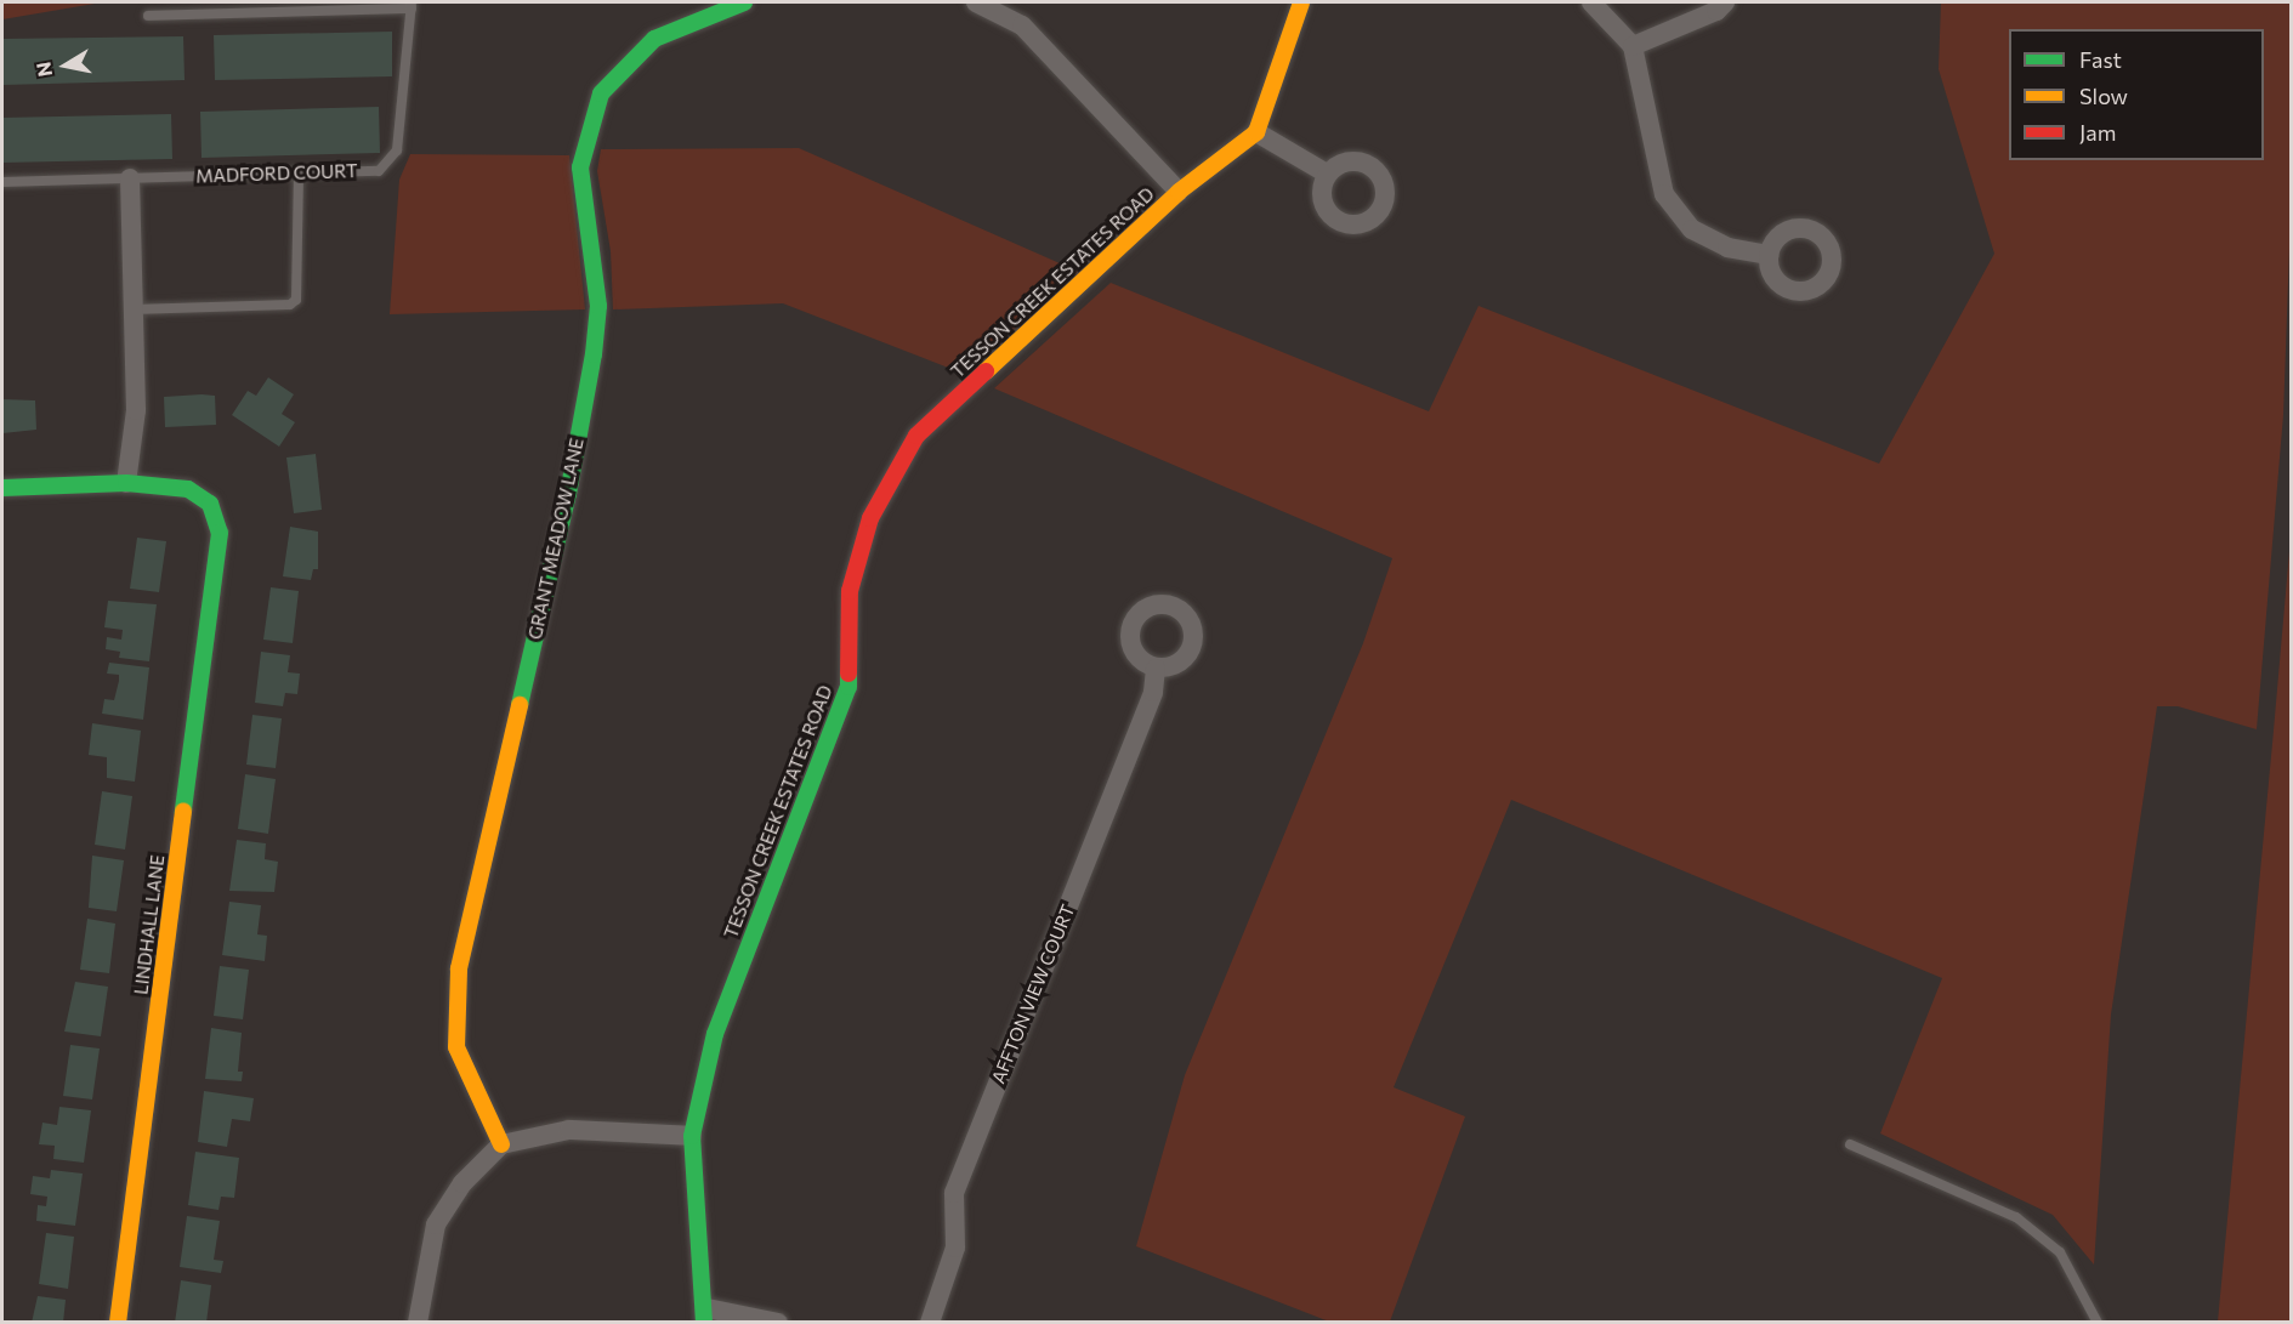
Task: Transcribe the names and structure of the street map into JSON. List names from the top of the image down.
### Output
{
  "streets": {
    "street": [
      "TESSON CREEK ESTATES ROAD",
      "GRANT MEADOW LANE",
      "LINDHALL LANE",
      "AFFTON VIEW COURT"
    ],
    "lane": ["MADFORD COURT"]
  },
  "legend": ["Fast", "Slow", "Jam"],
  "north": "left"
}
